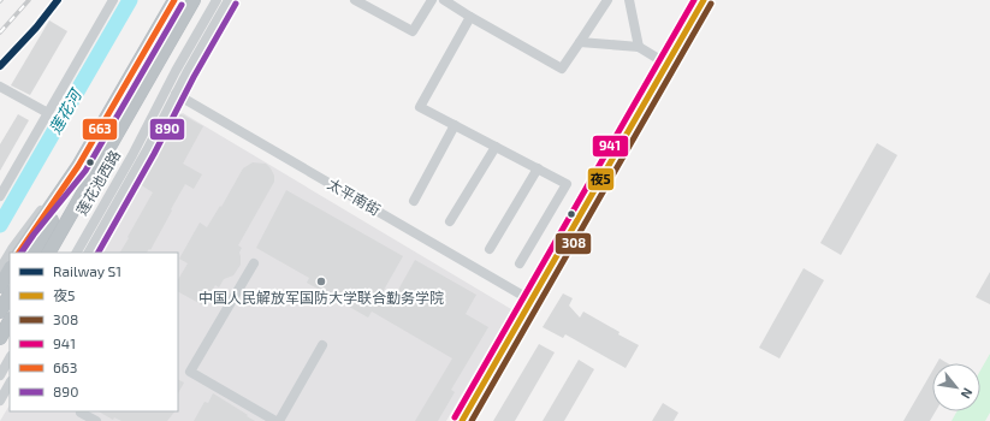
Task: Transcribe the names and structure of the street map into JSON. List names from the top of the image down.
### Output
{
  "streets": {
    "highway": ["莲花池西路"],
    "street": ["太平南街"]
  },
  "crossings": [
    ["莲花池西路", "太平南街"]
  ],
  "water": ["莲花河"],
  "places": ["中国人民解放军国防大学联合勤务学院"],
  "lines": [
    "rail line S1",
    "transit line 夜5",
    "transit line 941",
    "transit line 663",
    "transit line 308",
    "transit line 890"
  ],
  "legend": [
    "Railway S1",
    "夜5",
    "308",
    "941",
    "663",
    "890"
  ],
  "north": "bottom right"
}
